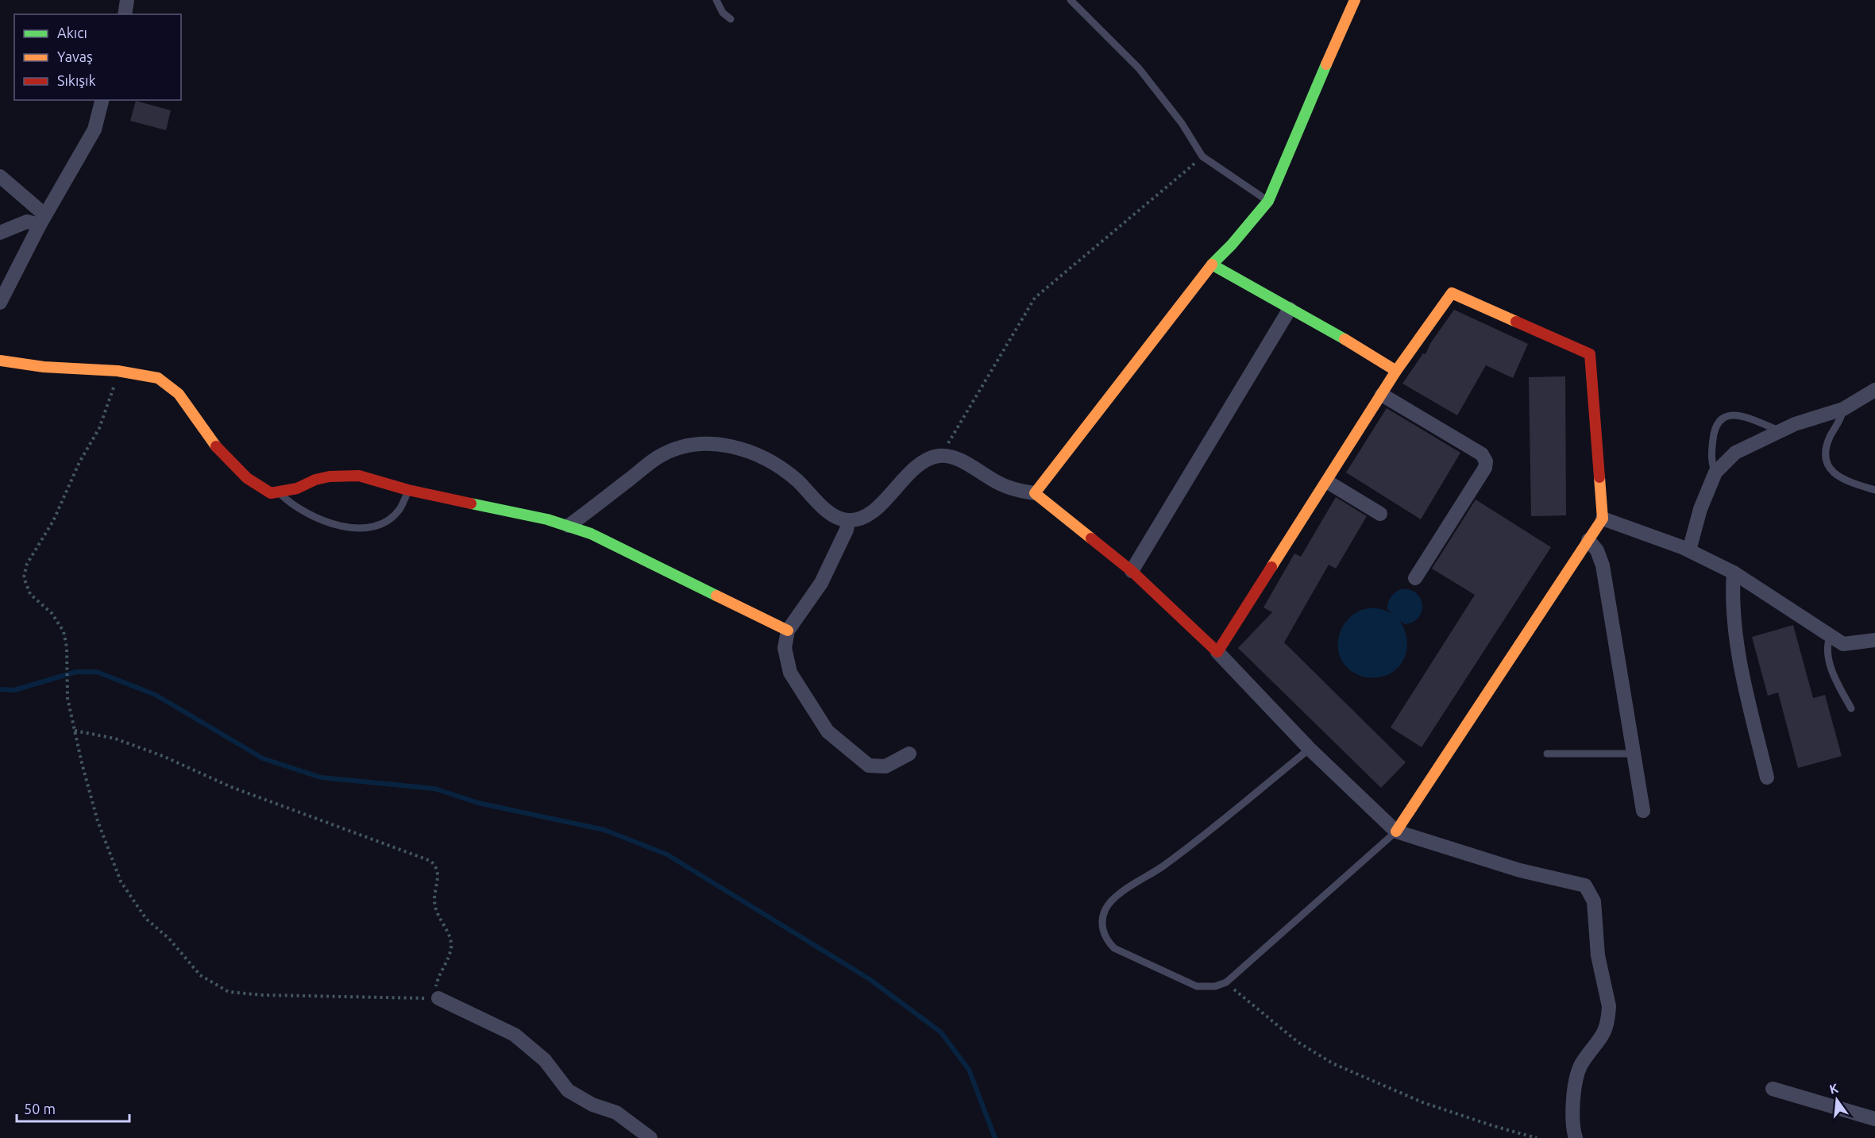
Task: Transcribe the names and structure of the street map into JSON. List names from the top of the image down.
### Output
{
  "legend": ["Akıcı", "Yavaş", "Sıkışık"],
  "scale_bar": "50 m",
  "north": "top"
}
